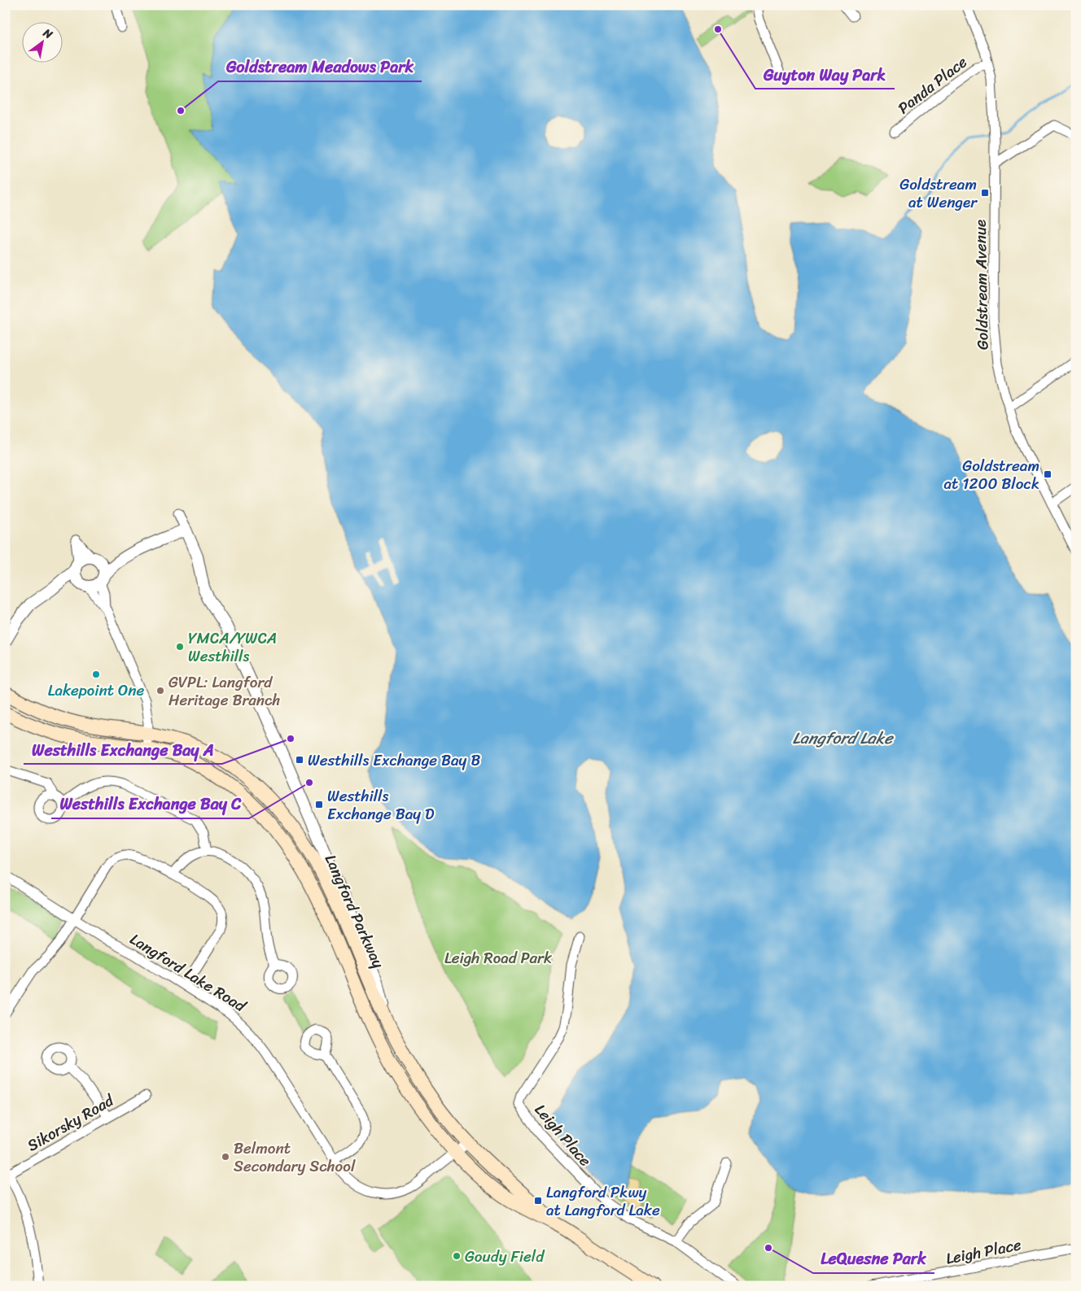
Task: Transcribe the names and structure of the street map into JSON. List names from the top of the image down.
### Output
{
  "streets": {
    "main road": ["Langford Parkway"],
    "street": [
      "Panda Place",
      "Goldstream Avenue",
      "Langford Lake Road",
      "Sikorsky Road",
      "Leigh Place"
    ]
  },
  "crossings": [
    ["Panda Place", "Goldstream Avenue"],
    ["Langford Parkway", "Langford Lake Road"]
  ],
  "water": ["Langford Lake"],
  "parks": ["Leigh Road Park"],
  "places": {
    "other": [
      "Guyton Way Park",
      "Goldstream Meadows Park",
      "YMCA/YWCA Westhills",
      "Lakepoint One",
      "GVPL: Langford Heritage Branch",
      "Westhills Exchange Bay A",
      "Westhills Exchange Bay C",
      "Belmont Secondary School",
      "LeQuesne Park",
      "Goudy Field"
    ],
    "transit": [
      "Goldstream at Wenger",
      "Goldstream at 1200 Block",
      "Westhills Exchange Bay B",
      "Westhills Exchange Bay D",
      "Langford Pkwy at Langford Lake"
    ]
  },
  "north": "top right"
}
